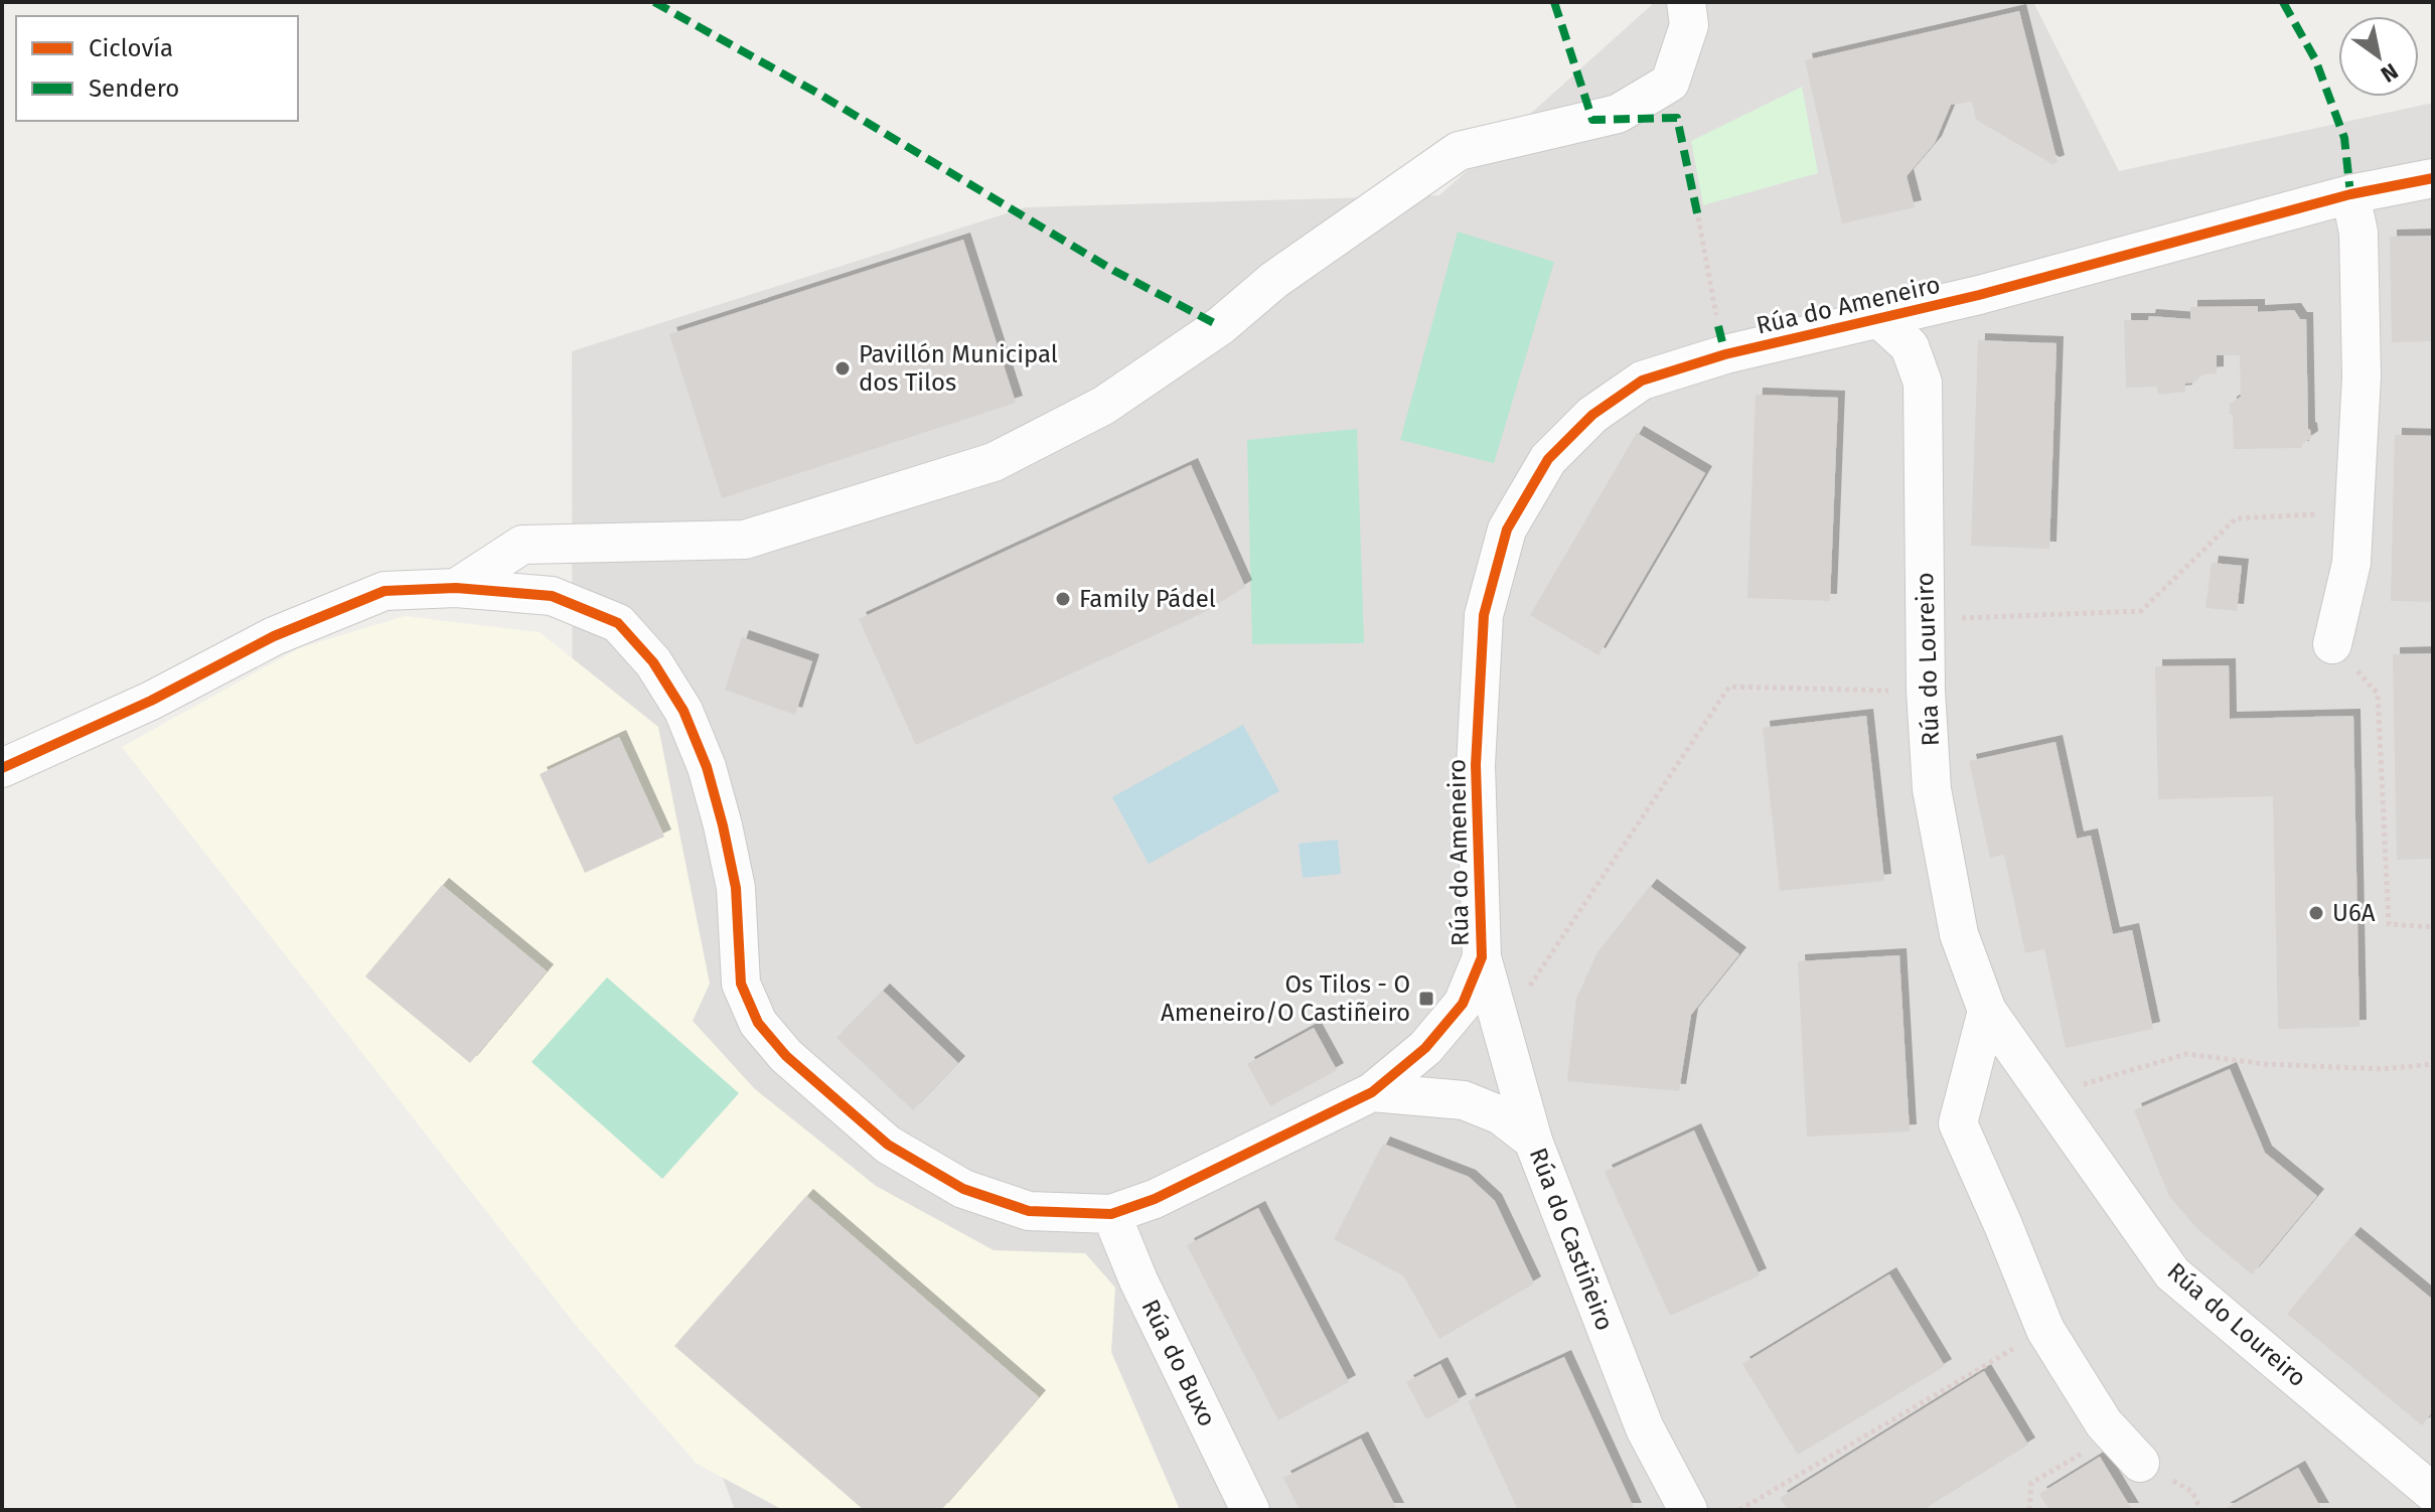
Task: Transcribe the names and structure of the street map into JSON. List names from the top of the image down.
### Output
{
  "streets": {
    "street": [
      "Rúa do Ameneiro",
      "Rúa do Loureiro",
      "Rúa do Castiñeiro",
      "Rúa do Buxo"
    ]
  },
  "crossings": [
    ["Rúa do Ameneiro", "Rúa do Loureiro"],
    ["Rúa do Ameneiro", "Rúa do Castiñeiro"],
    ["Rúa do Ameneiro", "Rúa do Buxo"]
  ],
  "places": {
    "other": ["Pavillón Municipal dos Tilos", "Family Pádel", "U6A"],
    "transit": ["Os Tilos - O Ameneiro/O Castiñeiro"]
  },
  "legend": ["Ciclovía", "Sendero"],
  "north": "bottom right"
}
